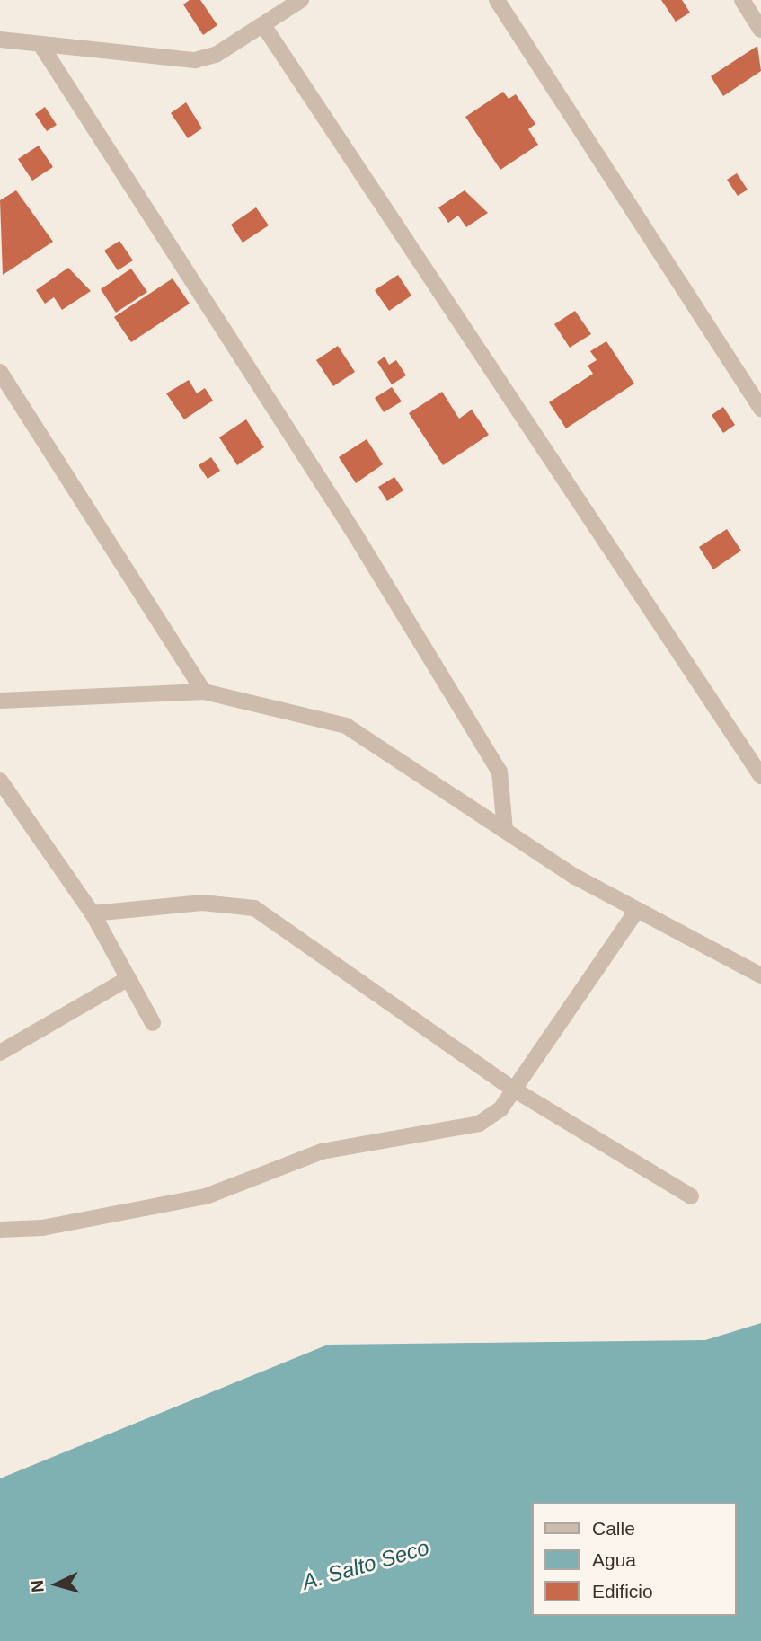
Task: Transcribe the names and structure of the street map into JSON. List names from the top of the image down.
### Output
{
  "water": ["A. Salto Seco"],
  "legend": ["Calle", "Agua", "Edificio"],
  "north": "left"
}
